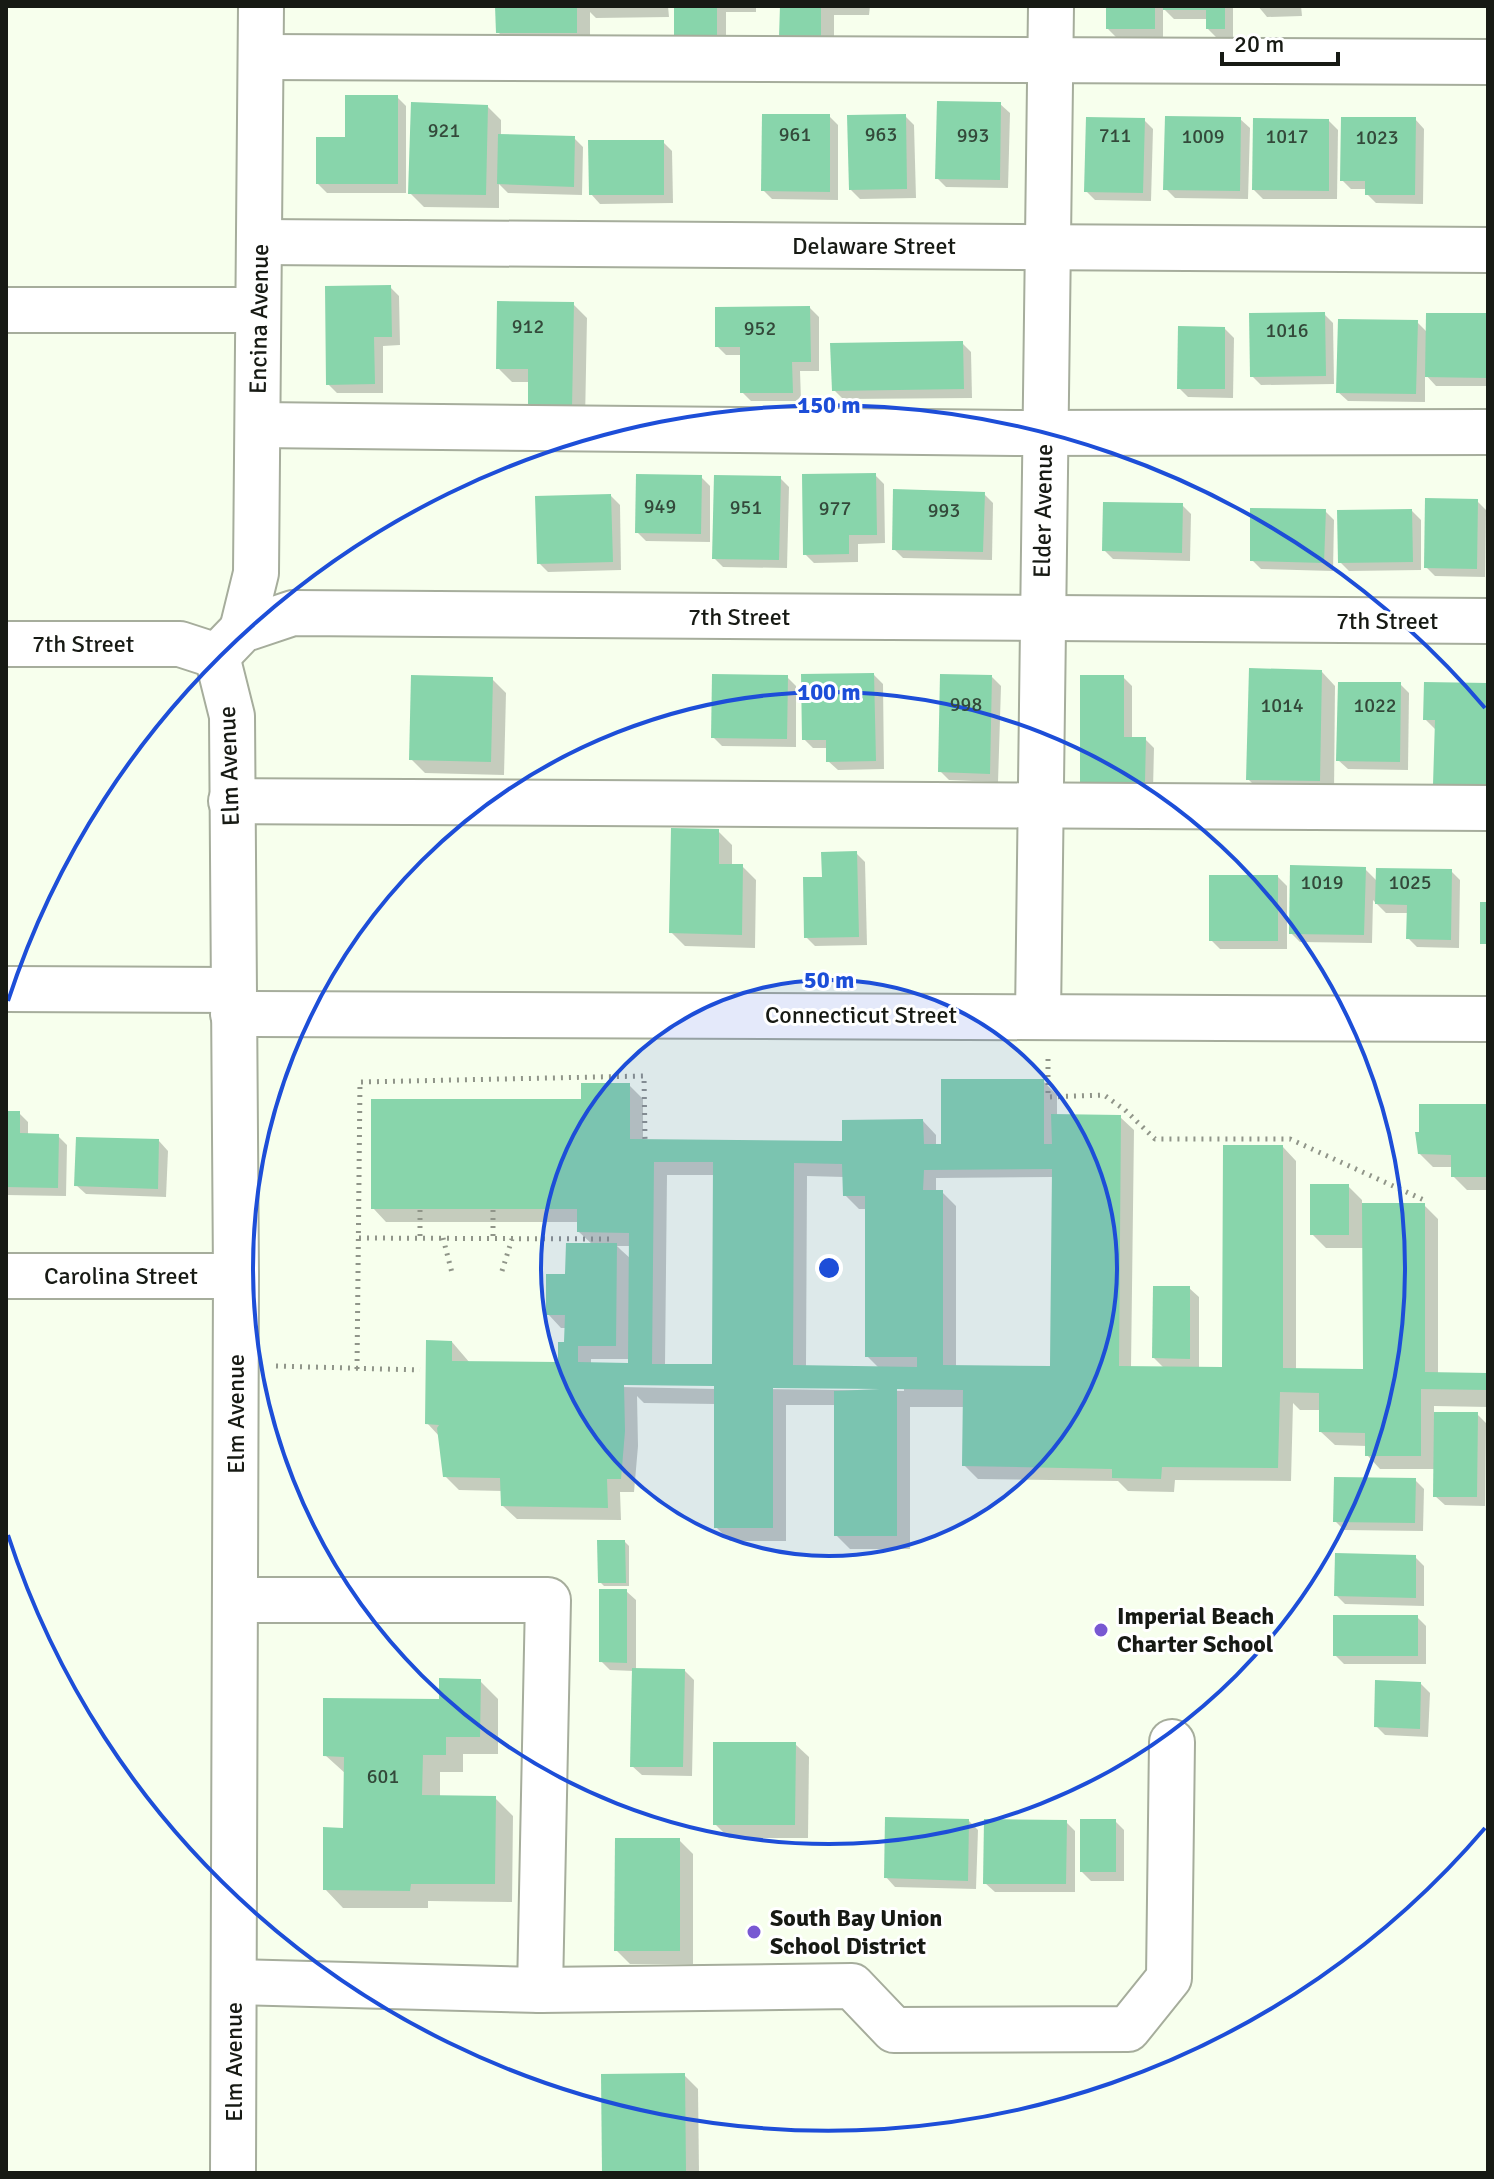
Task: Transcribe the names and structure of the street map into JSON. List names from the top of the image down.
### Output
{
  "streets": {
    "street": [
      "Delaware Street",
      "Encina Avenue",
      "Elder Avenue",
      "7th Street",
      "Elm Avenue",
      "Connecticut Street",
      "Carolina Street"
    ]
  },
  "crossings": [
    ["Delaware Street", "Encina Avenue"],
    ["Delaware Street", "Elder Avenue"],
    ["Encina Avenue", "7th Street"],
    ["Encina Avenue", "Elm Avenue"],
    ["Elder Avenue", "7th Street"],
    ["Elder Avenue", "Connecticut Street"],
    ["7th Street", "Elm Avenue"],
    ["Elm Avenue", "Connecticut Street"],
    ["Elm Avenue", "Carolina Street"]
  ],
  "places": ["Imperial Beach Charter School", "South Bay Union School District"],
  "house_numbers": [
    "921",
    "961",
    "963",
    "993",
    "711",
    "1009",
    "1017",
    "1023",
    "912",
    "952",
    "1016",
    "949",
    "951",
    "977",
    "993",
    "998",
    "1014",
    "1022",
    "1019",
    "1025",
    "601"
  ],
  "scale_bar": "20 m",
  "rings": ["150 m", "100 m", "50 m"]
}
